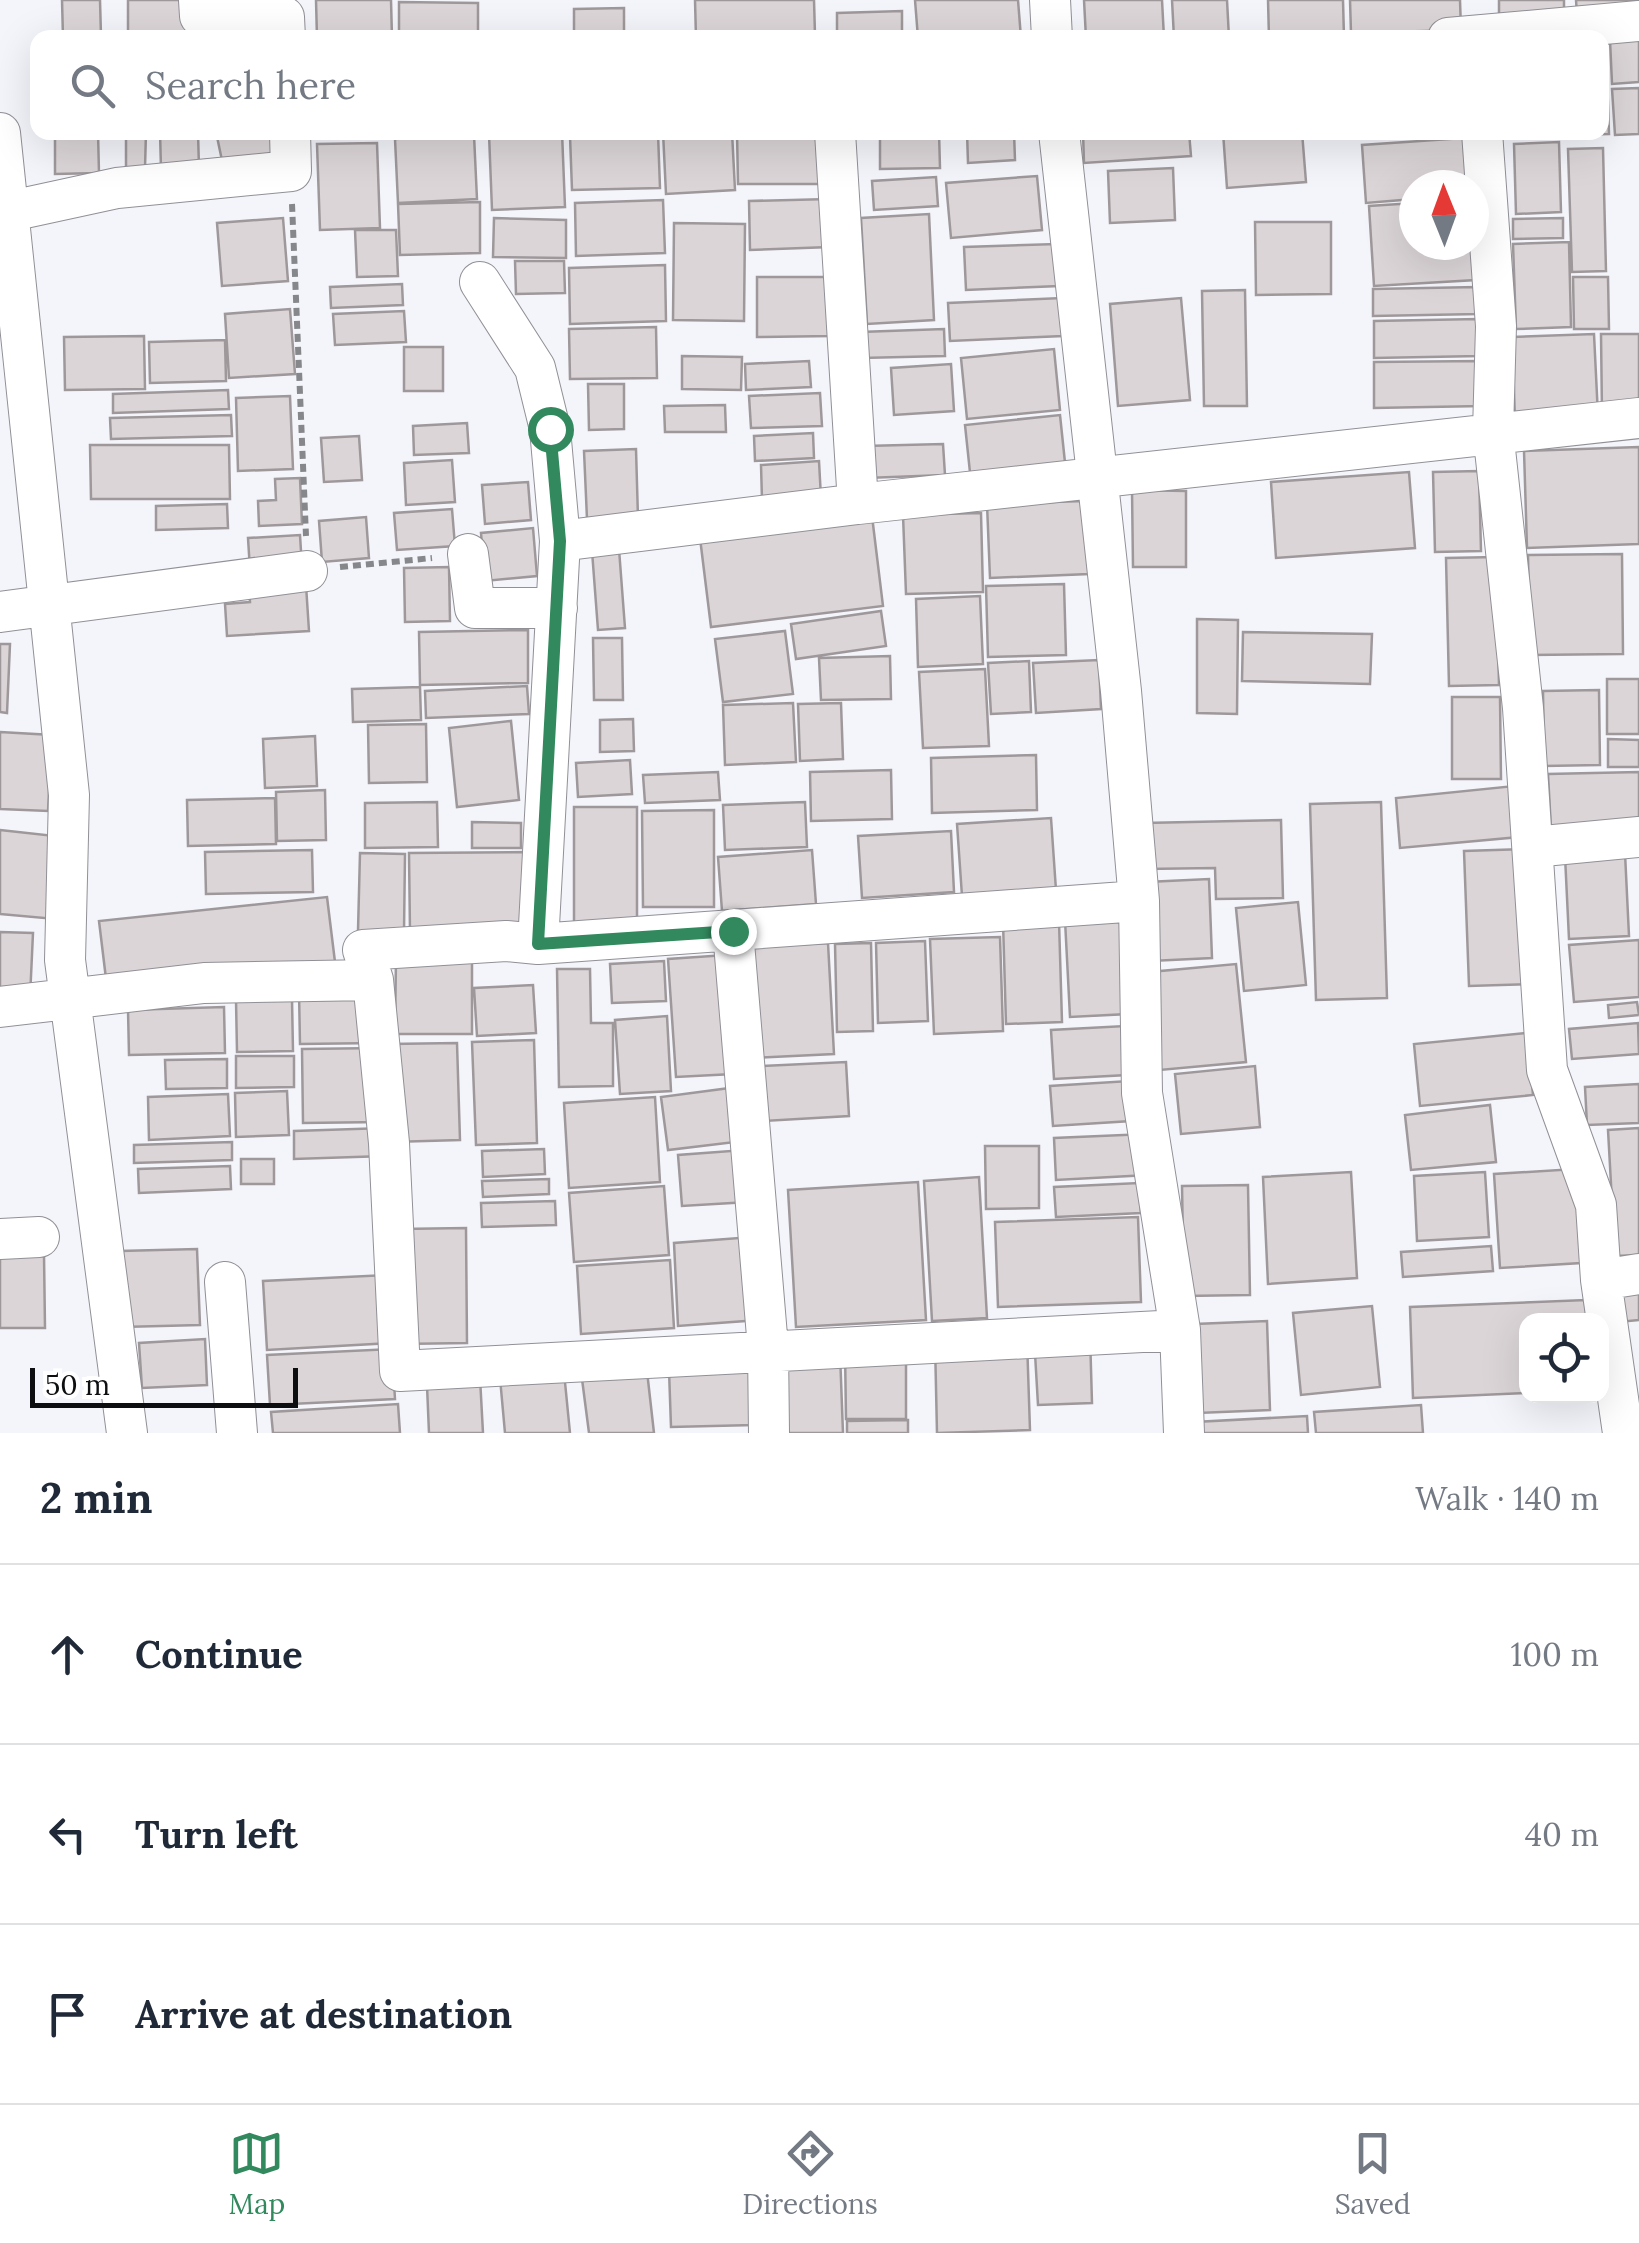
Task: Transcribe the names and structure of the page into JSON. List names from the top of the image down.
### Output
{
  "scale_bar": "50 m",
  "north": "top",
  "page": {
    "search": "Search here",
    "scale": "50 m",
    "heading": ["2 min", "Walk · 140 m"],
    "list": [
      ["Continue", "100 m"],
      ["Turn left", "40 m"],
      "Arrive at destination"
    ],
    "nav": ["Map", "Directions", "Saved"]
  }
}
